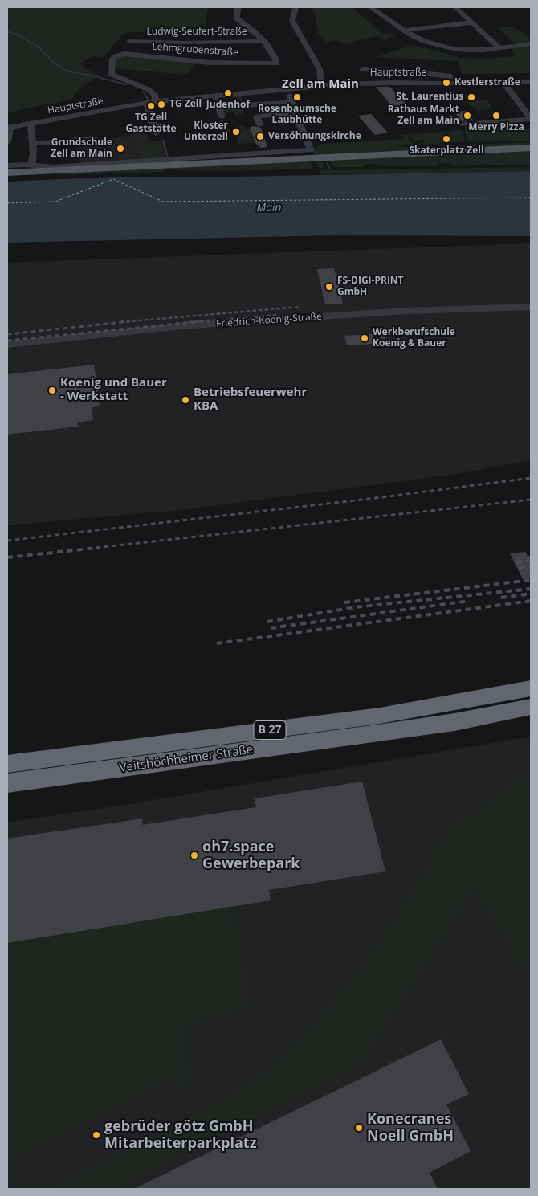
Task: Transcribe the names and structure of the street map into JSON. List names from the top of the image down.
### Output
{
  "streets": {
    "highway": ["B 27", "Veitshöchheimer Straße"],
    "street": [
      "Ludwig-Seufert-Straße",
      "Lehmgrubenstraße",
      "Hauptstraße",
      "Friedrich-Koenig-Straße"
    ]
  },
  "crossings": [
    ["Ludwig-Seufert-Straße", "Lehmgrubenstraße"],
    ["Lehmgrubenstraße", "Hauptstraße"]
  ],
  "districts": ["Zell am Main"],
  "water": ["Main"],
  "places": [
    "Kestlerstraße",
    "Judenhof",
    "Rosenbaumsche Laubhütte",
    "St. Laurentius",
    "TG Zell",
    "TG Zell Gaststätte",
    "Rathaus Markt Zell am Main",
    "Merry Pizza",
    "Kloster Unterzell",
    "Versöhnungskirche",
    "Skaterplatz Zell",
    "Grundschule Zell am Main",
    "FS-DIGI-PRINT GmbH",
    "Werkberufschule Koenig & Bauer",
    "Koenig und Bauer - Werkstatt",
    "Betriebsfeuerwehr KBA",
    "oh7.space Gewerbepark",
    "Konecranes Noell GmbH",
    "gebrüder götz GmbH Mitarbeiterparkplatz"
  ]
}
